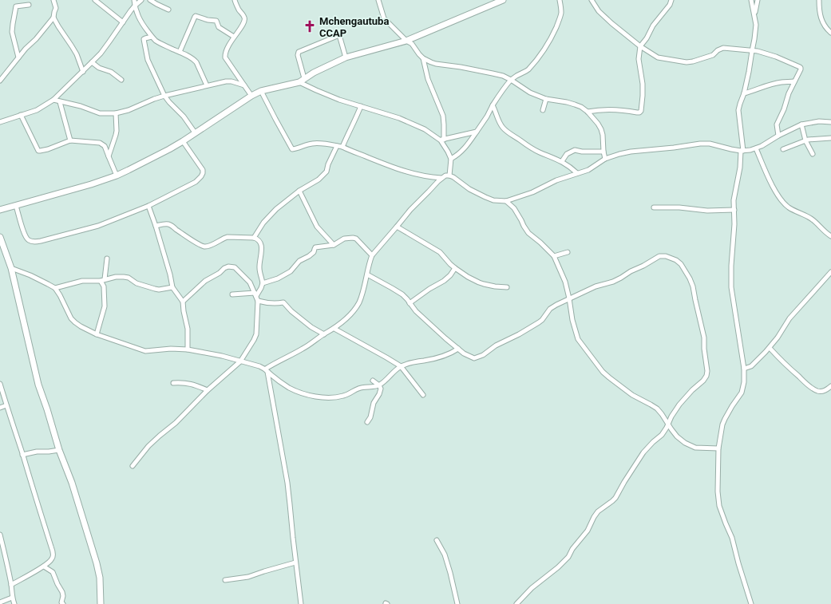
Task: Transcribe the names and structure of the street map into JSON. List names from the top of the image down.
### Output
{
  "places": {
    "church": ["Mchengautuba CCAP"]
  }
}
